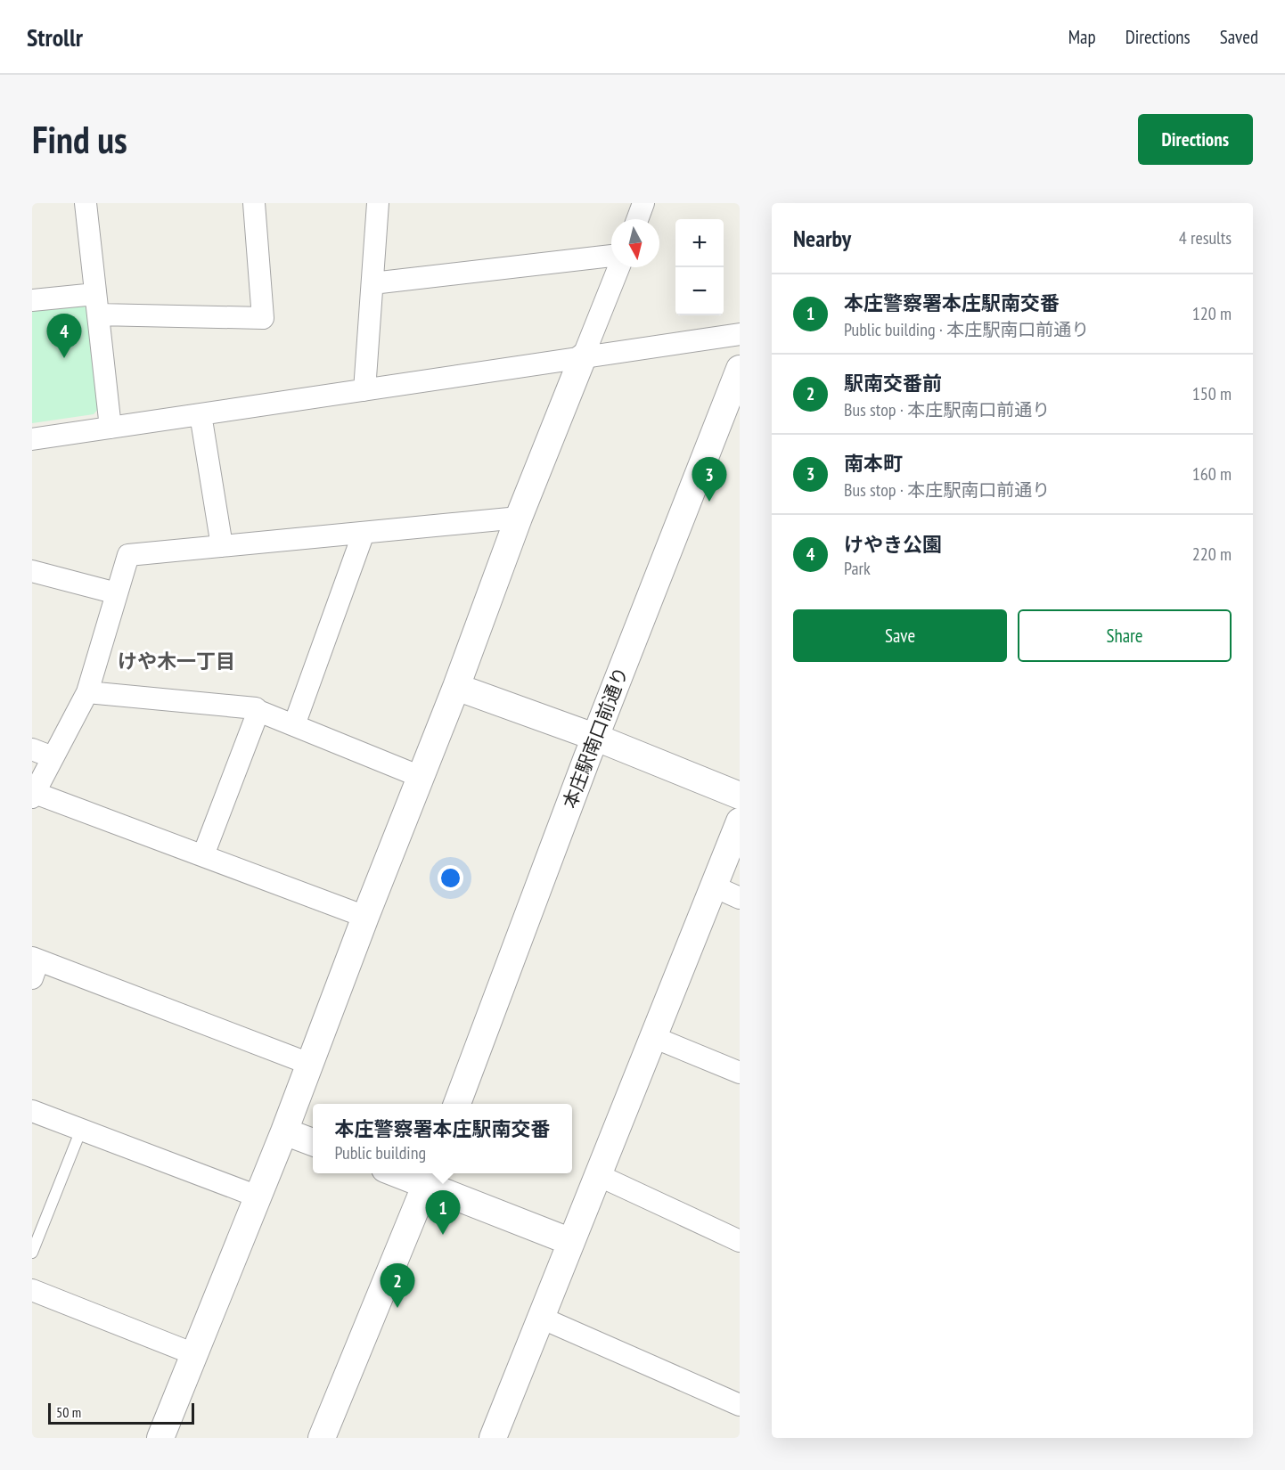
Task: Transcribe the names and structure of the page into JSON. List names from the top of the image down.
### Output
{
  "streets": {
    "street": ["本庄駅南口前通り"]
  },
  "districts": ["けや木一丁目"],
  "scale_bar": "50 m",
  "north": "bottom",
  "page": {
    "header": "Strollr",
    "nav": ["Map", "Directions", "Saved"],
    "buttons": [
      "Directions",
      ["Save", "Share"]
    ],
    "title": "Find us",
    "heading": ["Nearby", "4 results"],
    "map_buttons": ["+", "−"],
    "list": [
      {
        "mark": "1",
        "name": "本庄警察署本庄駅南交番",
        "note": "Public building · 本庄駅南口前通り",
        "value": "120 m"
      },
      {
        "mark": "2",
        "name": "駅南交番前",
        "note": "Bus stop · 本庄駅南口前通り",
        "value": "150 m"
      },
      {
        "mark": "3",
        "name": "南本町",
        "note": "Bus stop · 本庄駅南口前通り",
        "value": "160 m"
      },
      {
        "mark": "4",
        "name": "けやき公園",
        "note": "Park",
        "value": "220 m"
      }
    ],
    "pins": [
      "4",
      "3",
      "1",
      "2"
    ],
    "popup": ["本庄警察署本庄駅南交番", "Public building"],
    "scale": "50 m"
  }
}
